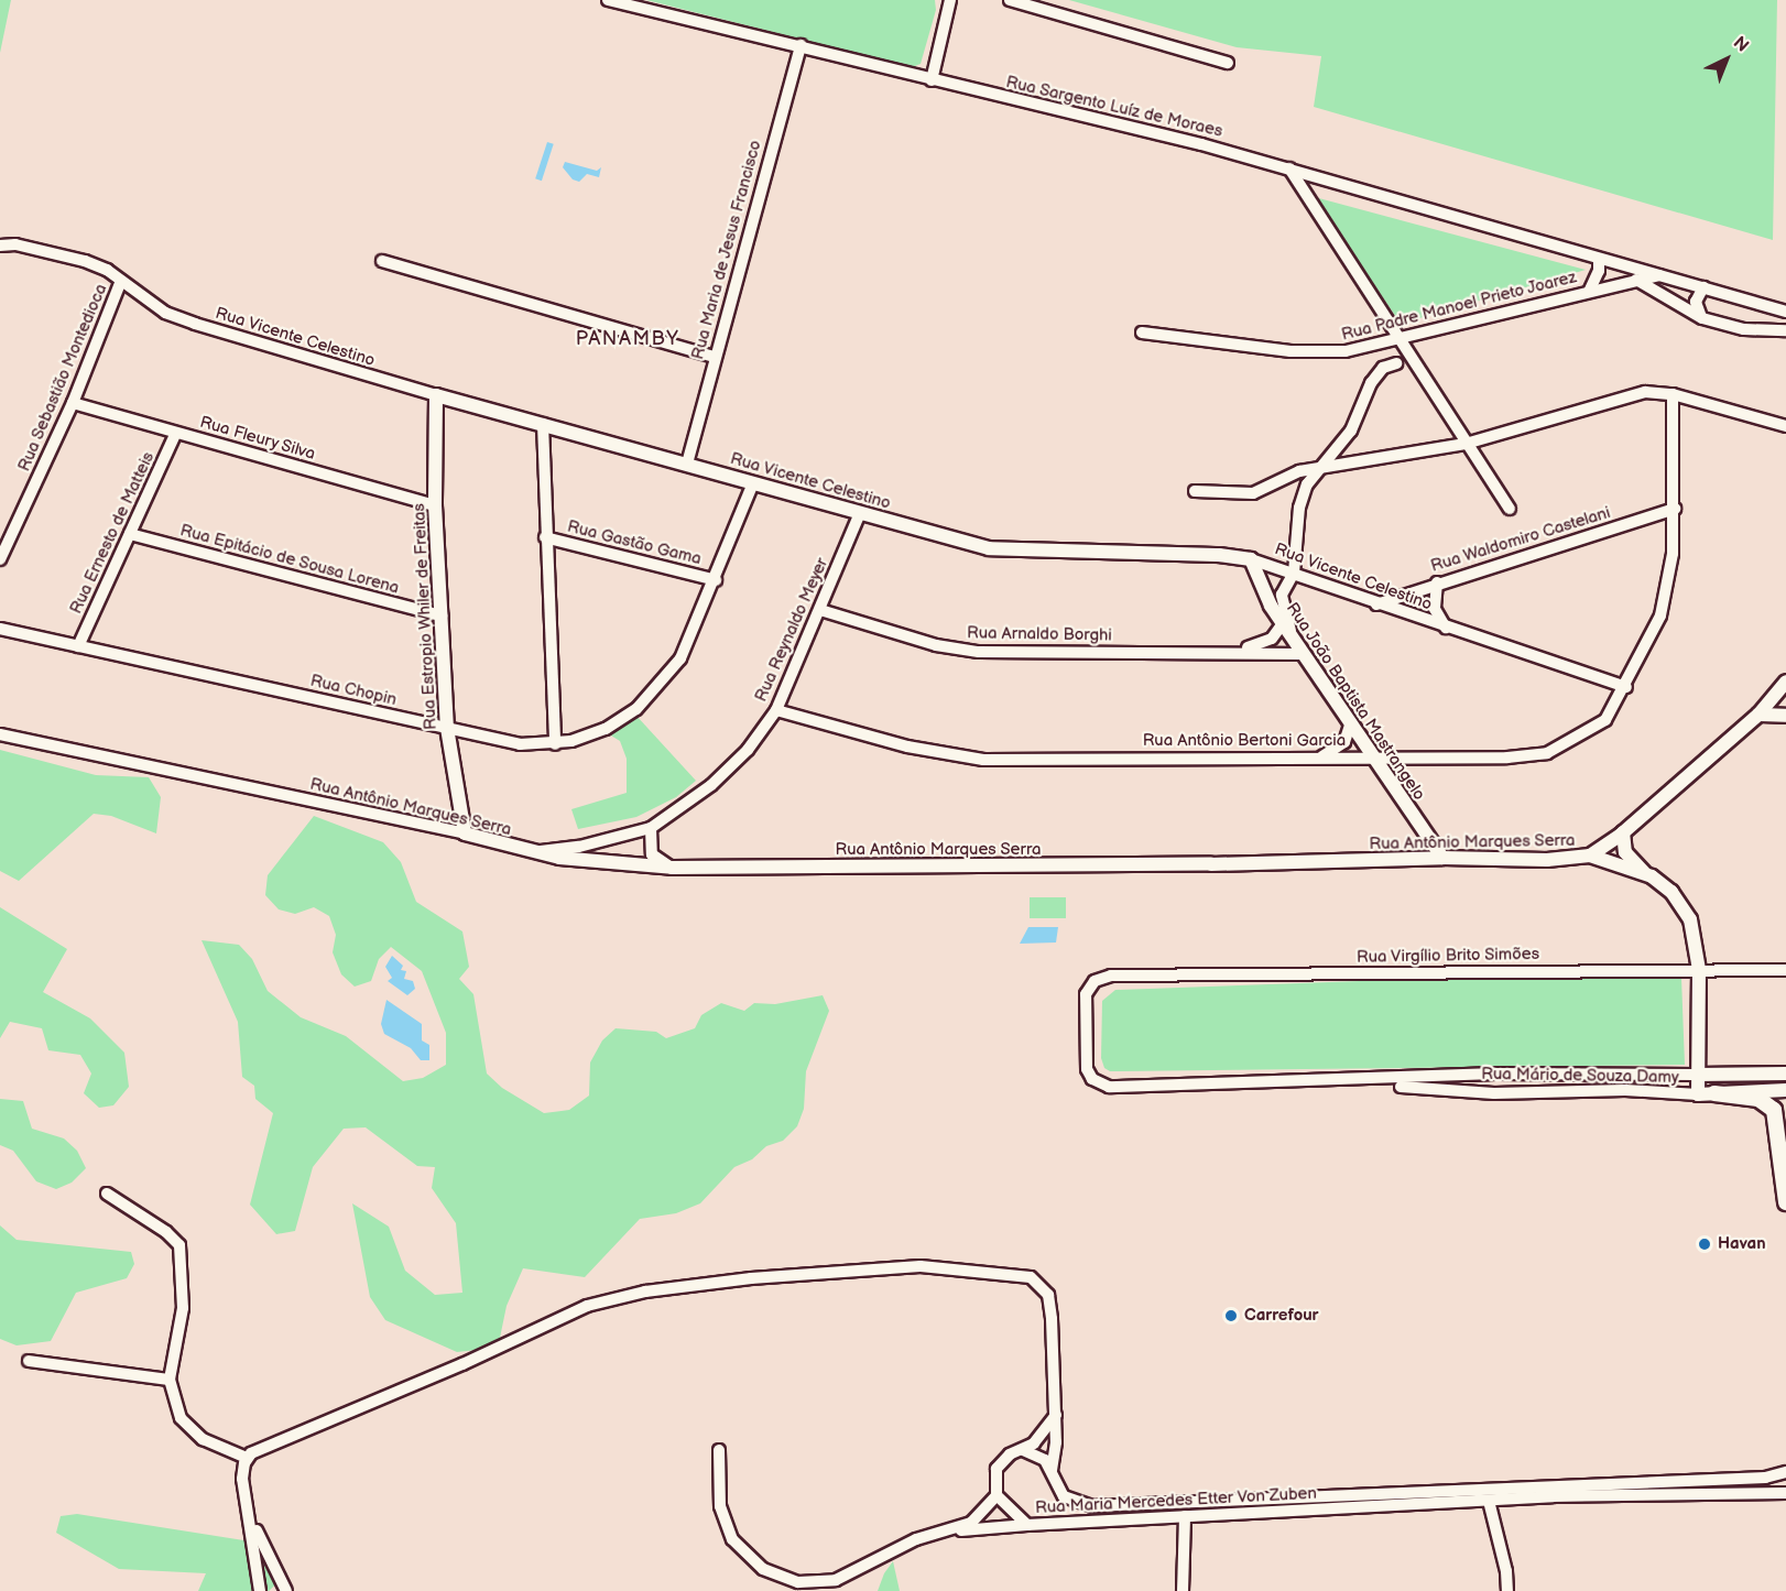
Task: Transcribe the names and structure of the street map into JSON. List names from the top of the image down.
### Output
{
  "streets": {
    "street": [
      "Rua Sargento Luíz de Moraes",
      "Rua Maria de Jesus Francisco",
      "Rua Padre Manoel Prieto Joarez",
      "Rua Vicente Celestino",
      "Rua Sebastião Montedioca",
      "Rua Fleury Silva",
      "Rua Ernesto de Matteis",
      "Rua Waldomiro Castelani",
      "Rua Gastão Gama",
      "Rua Epitácio de Sousa Lorena",
      "Rua Estropio Whiler de Freitas",
      "Rua Reynaldo Meyer",
      "Rua Arnaldo Borghi",
      "Rua Chopin",
      "Rua João Baptista Mastrangelo",
      "Rua Antônio Bertoni Garcia",
      "Rua Antônio Marques Serra",
      "Rua Virgílio Brito Simões",
      "Rua Mário de Souza Damy",
      "Rua Maria Mercedes Etter Von Zuben"
    ]
  },
  "crossings": [
    ["Rua Sargento Luíz de Moraes", "Rua Maria de Jesus Francisco"],
    ["Rua Sargento Luíz de Moraes", "Rua Padre Manoel Prieto Joarez"],
    ["Rua Maria de Jesus Francisco", "Rua Vicente Celestino"],
    ["Rua Vicente Celestino", "Rua Sebastião Montedioca"],
    ["Rua Vicente Celestino", "Rua Waldomiro Castelani"],
    ["Rua Vicente Celestino", "Rua Estropio Whiler de Freitas"],
    ["Rua Vicente Celestino", "Rua Reynaldo Meyer"],
    ["Rua Vicente Celestino", "Rua Chopin"],
    ["Rua Vicente Celestino", "Rua João Baptista Mastrangelo"],
    ["Rua Vicente Celestino", "Rua Antônio Bertoni Garcia"],
    ["Rua Sebastião Montedioca", "Rua Fleury Silva"],
    ["Rua Fleury Silva", "Rua Ernesto de Matteis"],
    ["Rua Fleury Silva", "Rua Estropio Whiler de Freitas"],
    ["Rua Ernesto de Matteis", "Rua Epitácio de Sousa Lorena"],
    ["Rua Ernesto de Matteis", "Rua Chopin"],
    ["Rua Waldomiro Castelani", "Rua Antônio Bertoni Garcia"],
    ["Rua Gastão Gama", "Rua Chopin"],
    ["Rua Epitácio de Sousa Lorena", "Rua Estropio Whiler de Freitas"],
    ["Rua Estropio Whiler de Freitas", "Rua Chopin"],
    ["Rua Estropio Whiler de Freitas", "Rua Antônio Marques Serra"],
    ["Rua Reynaldo Meyer", "Rua Arnaldo Borghi"],
    ["Rua Reynaldo Meyer", "Rua Antônio Bertoni Garcia"],
    ["Rua Reynaldo Meyer", "Rua Antônio Marques Serra"],
    ["Rua Arnaldo Borghi", "Rua João Baptista Mastrangelo"],
    ["Rua João Baptista Mastrangelo", "Rua Antônio Bertoni Garcia"],
    ["Rua João Baptista Mastrangelo", "Rua Antônio Marques Serra"],
    ["Rua Antônio Marques Serra", "Rua Virgílio Brito Simões"],
    ["Rua Antônio Marques Serra", "Rua Mário de Souza Damy"],
    ["Rua Virgílio Brito Simões", "Rua Mário de Souza Damy"]
  ],
  "districts": ["PANAMBY"],
  "places": ["Havan", "Carrefour"],
  "north": "top right"
}
